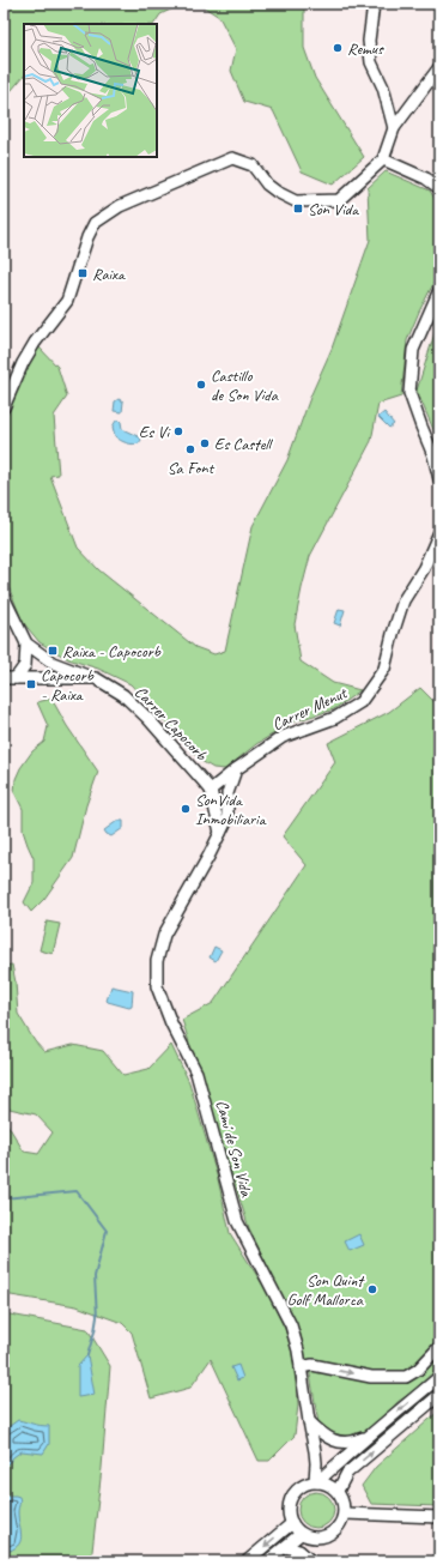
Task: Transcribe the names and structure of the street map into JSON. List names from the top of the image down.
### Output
{
  "streets": {
    "street": ["Carrer Menut", "Carrer Capocorb", "Camí de Son Vida"]
  },
  "crossings": [
    ["Carrer Menut", "Carrer Capocorb"],
    ["Carrer Menut", "Camí de Son Vida"],
    ["Carrer Capocorb", "Camí de Son Vida"]
  ],
  "places": {
    "other": [
      "Remus",
      "Castillo de Son Vida",
      "Es Vi",
      "Es Castell",
      "Sa Font",
      "SonVida Inmobiliaria",
      "Son Quint Golf Mallorca"
    ],
    "transit": [
      "Son Vida",
      "Raixa",
      "Raixa - Capocorb",
      "Capocorb - Raixa"
    ]
  }
}
